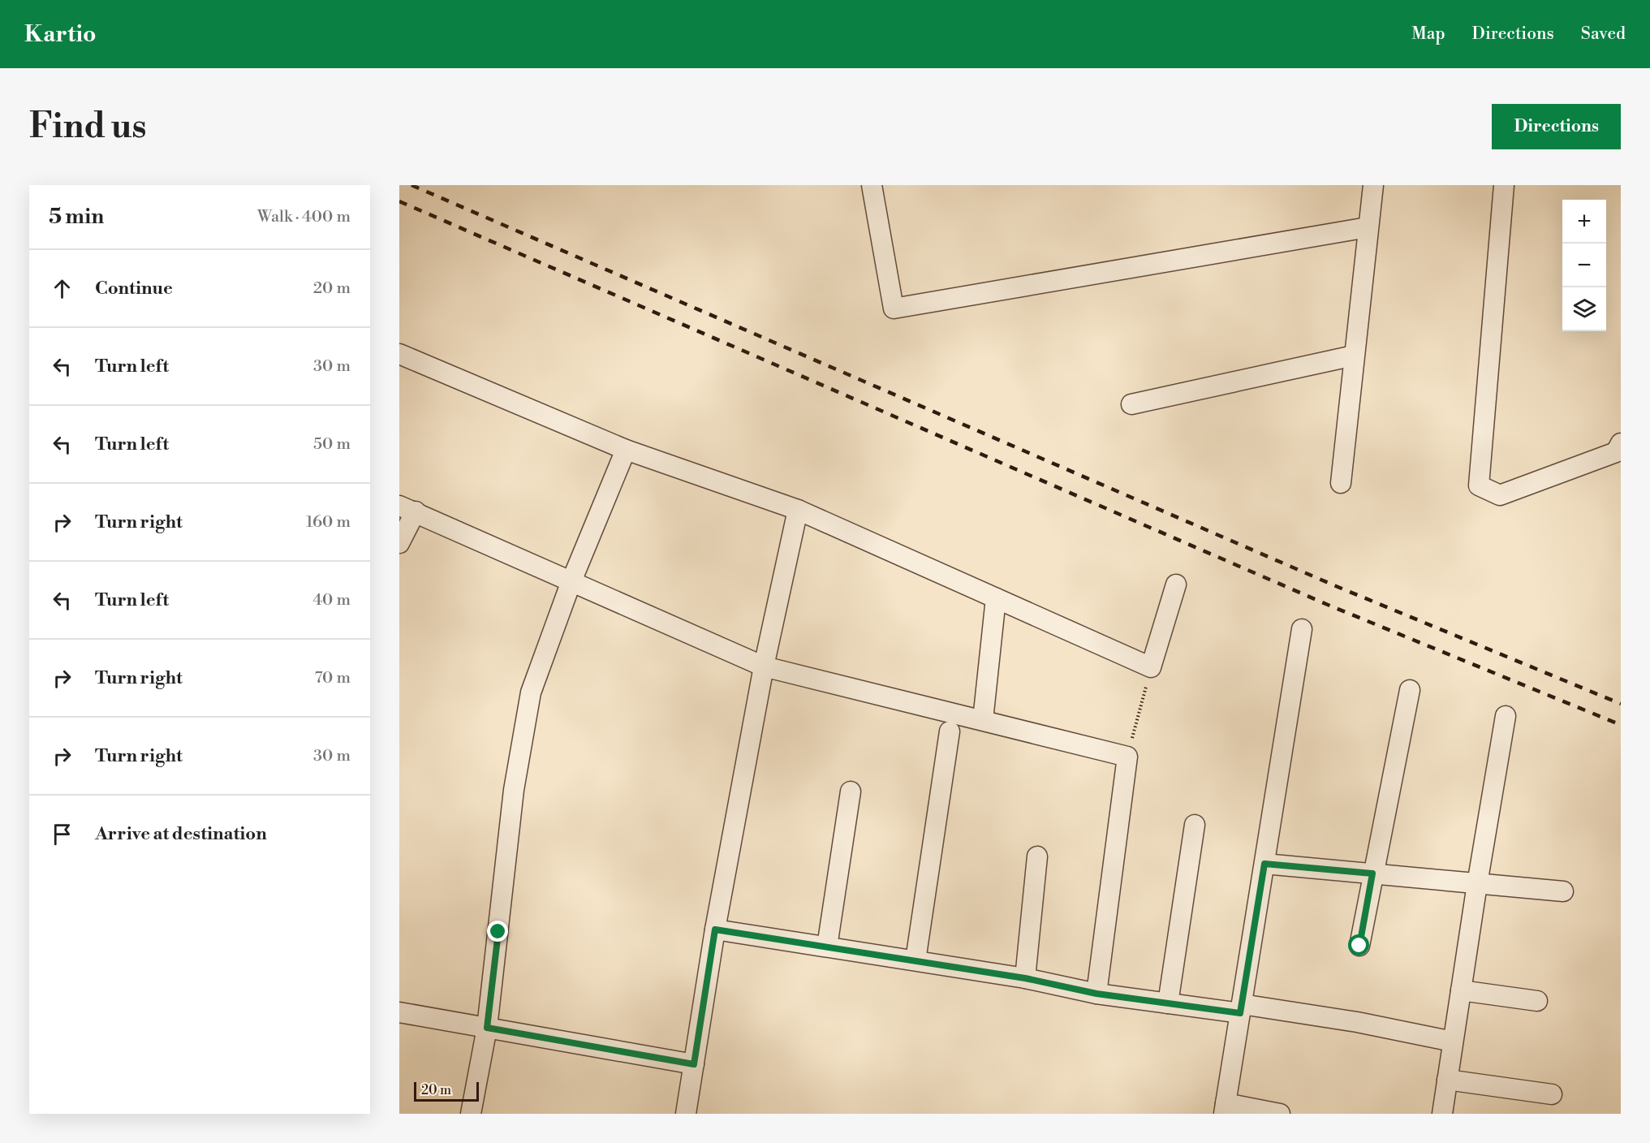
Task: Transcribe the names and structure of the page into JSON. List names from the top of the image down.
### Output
{
  "scale_bar": "20 m",
  "page": {
    "header": "Kartio",
    "nav": ["Map", "Directions", "Saved"],
    "buttons": "Directions",
    "title": "Find us",
    "heading": ["5 min", "Walk · 400 m"],
    "map_buttons": ["+", "−"],
    "list": [
      ["Continue", "20 m"],
      ["Turn left", "30 m"],
      ["Turn left", "50 m"],
      ["Turn right", "160 m"],
      ["Turn left", "40 m"],
      ["Turn right", "70 m"],
      ["Turn right", "30 m"],
      "Arrive at destination"
    ],
    "scale": "20 m"
  }
}
